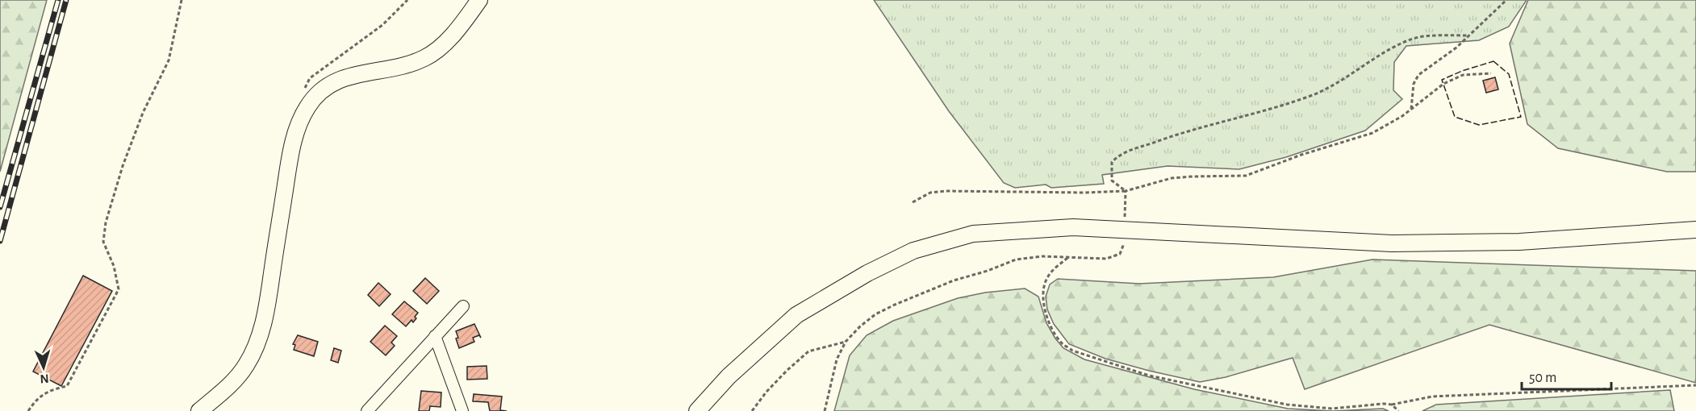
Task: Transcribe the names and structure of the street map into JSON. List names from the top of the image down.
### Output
{
  "scale_bar": "50 m",
  "north": "bottom"
}
